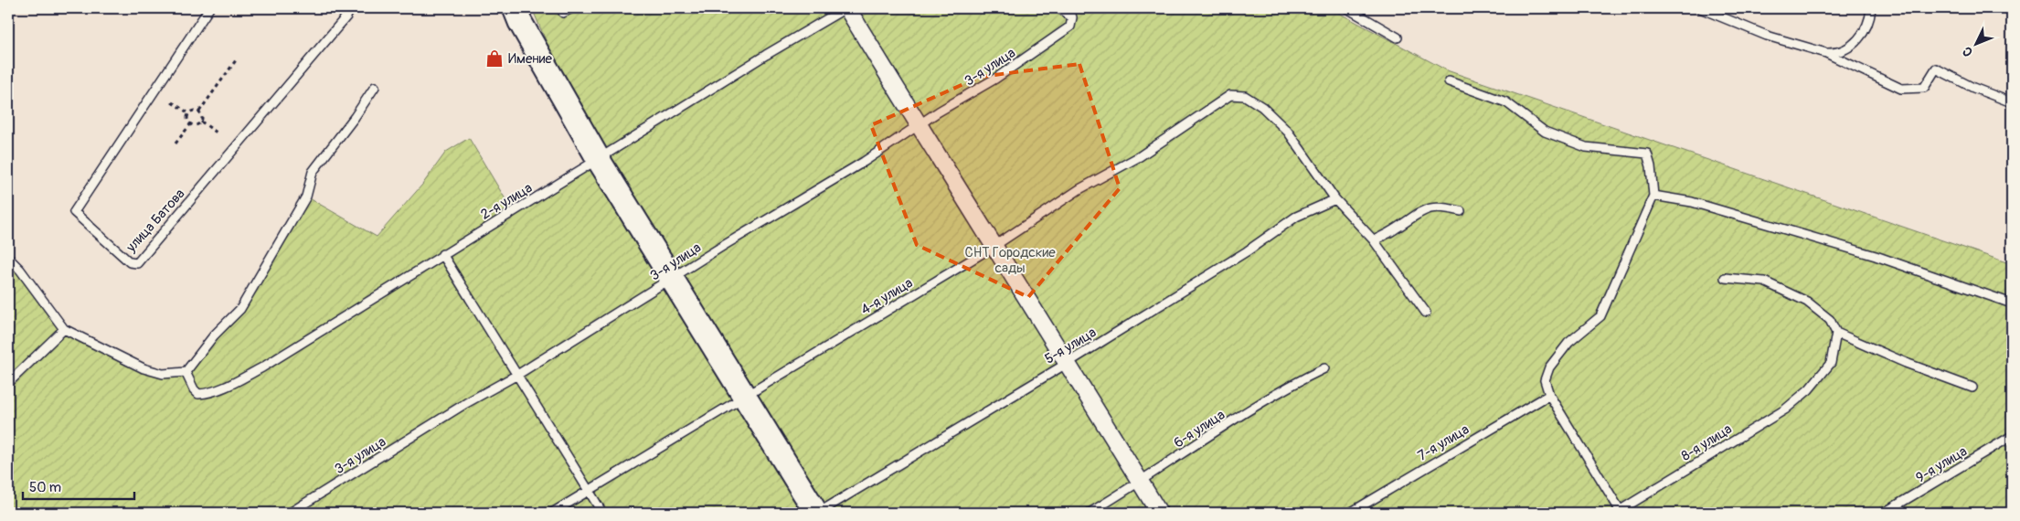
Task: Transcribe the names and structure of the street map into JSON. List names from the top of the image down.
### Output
{
  "streets": {
    "lane": [
      "3-я улица",
      "2-я улица",
      "улица Батова",
      "4-я улица",
      "5-я улица",
      "6-я улица",
      "7-я улица",
      "8-я улица",
      "9-я улица"
    ]
  },
  "crossings": [
    ["4-я улица", "5-я улица"]
  ],
  "parks": ["СНТ Городские сады"],
  "places": {
    "shop": ["Имение"]
  },
  "scale_bar": "50 m",
  "north": "bottom left"
}
